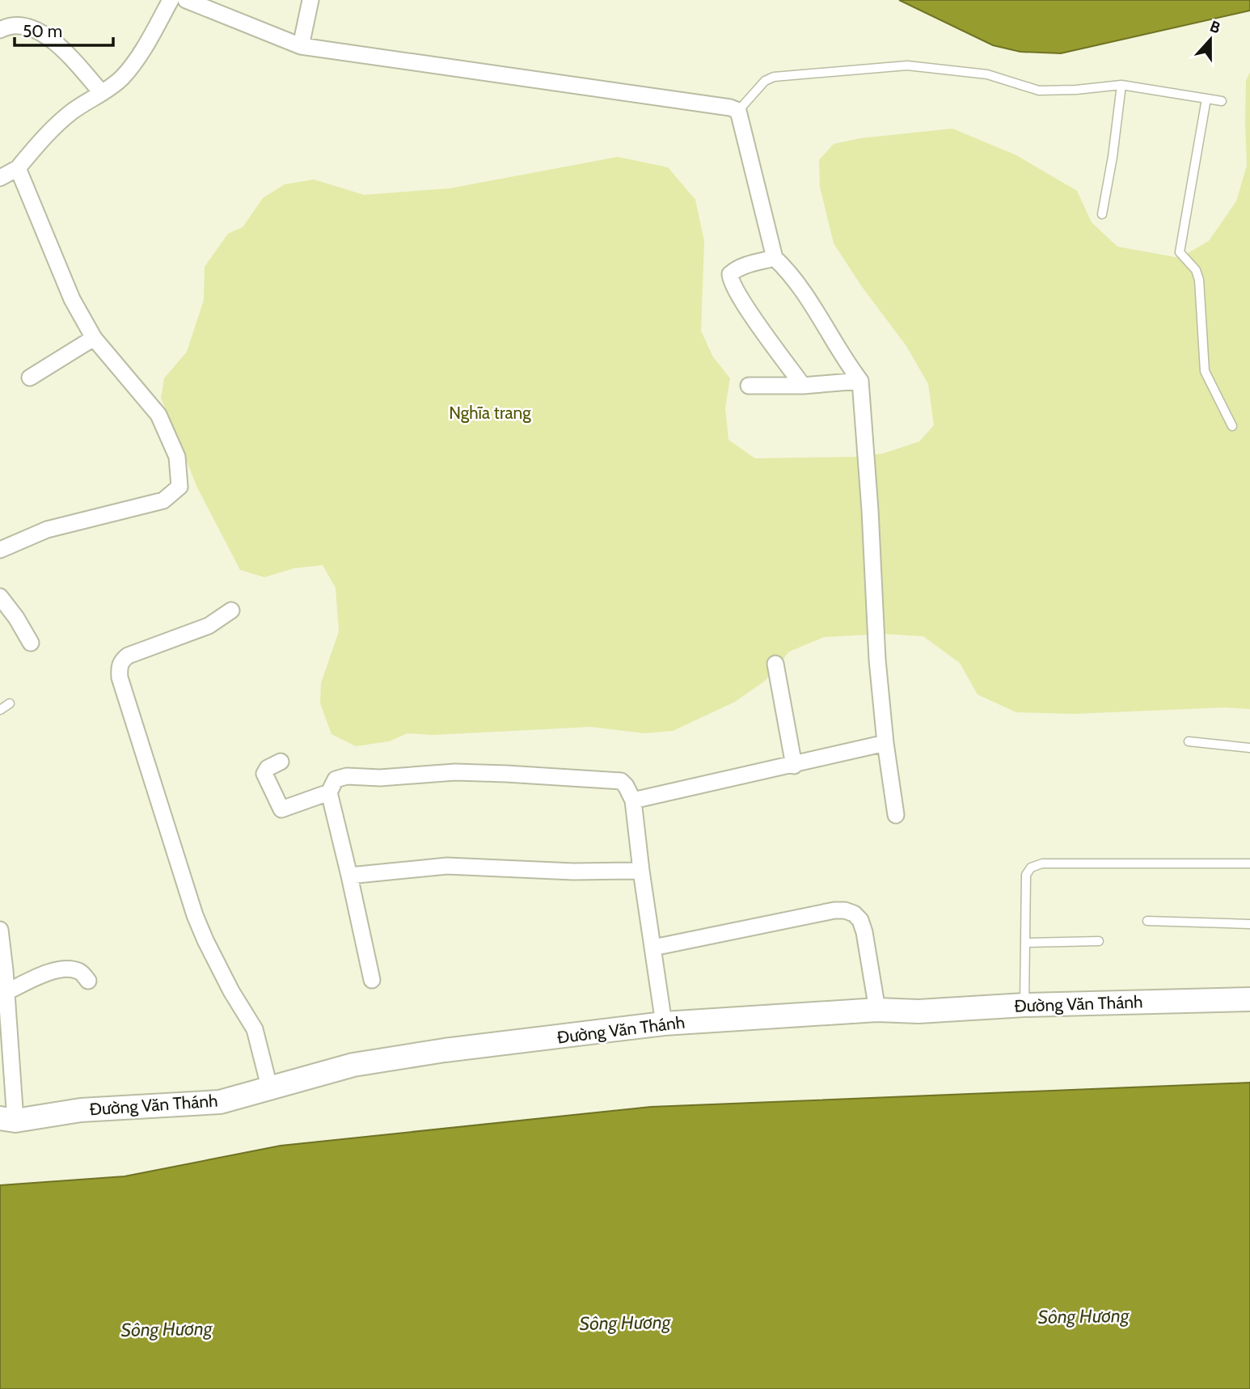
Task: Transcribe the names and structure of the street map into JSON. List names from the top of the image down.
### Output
{
  "streets": {
    "main road": ["Đường Văn Thánh"]
  },
  "water": ["Sông Hương"],
  "parks": ["Nghĩa trang"],
  "scale_bar": "50 m",
  "north": "top"
}
